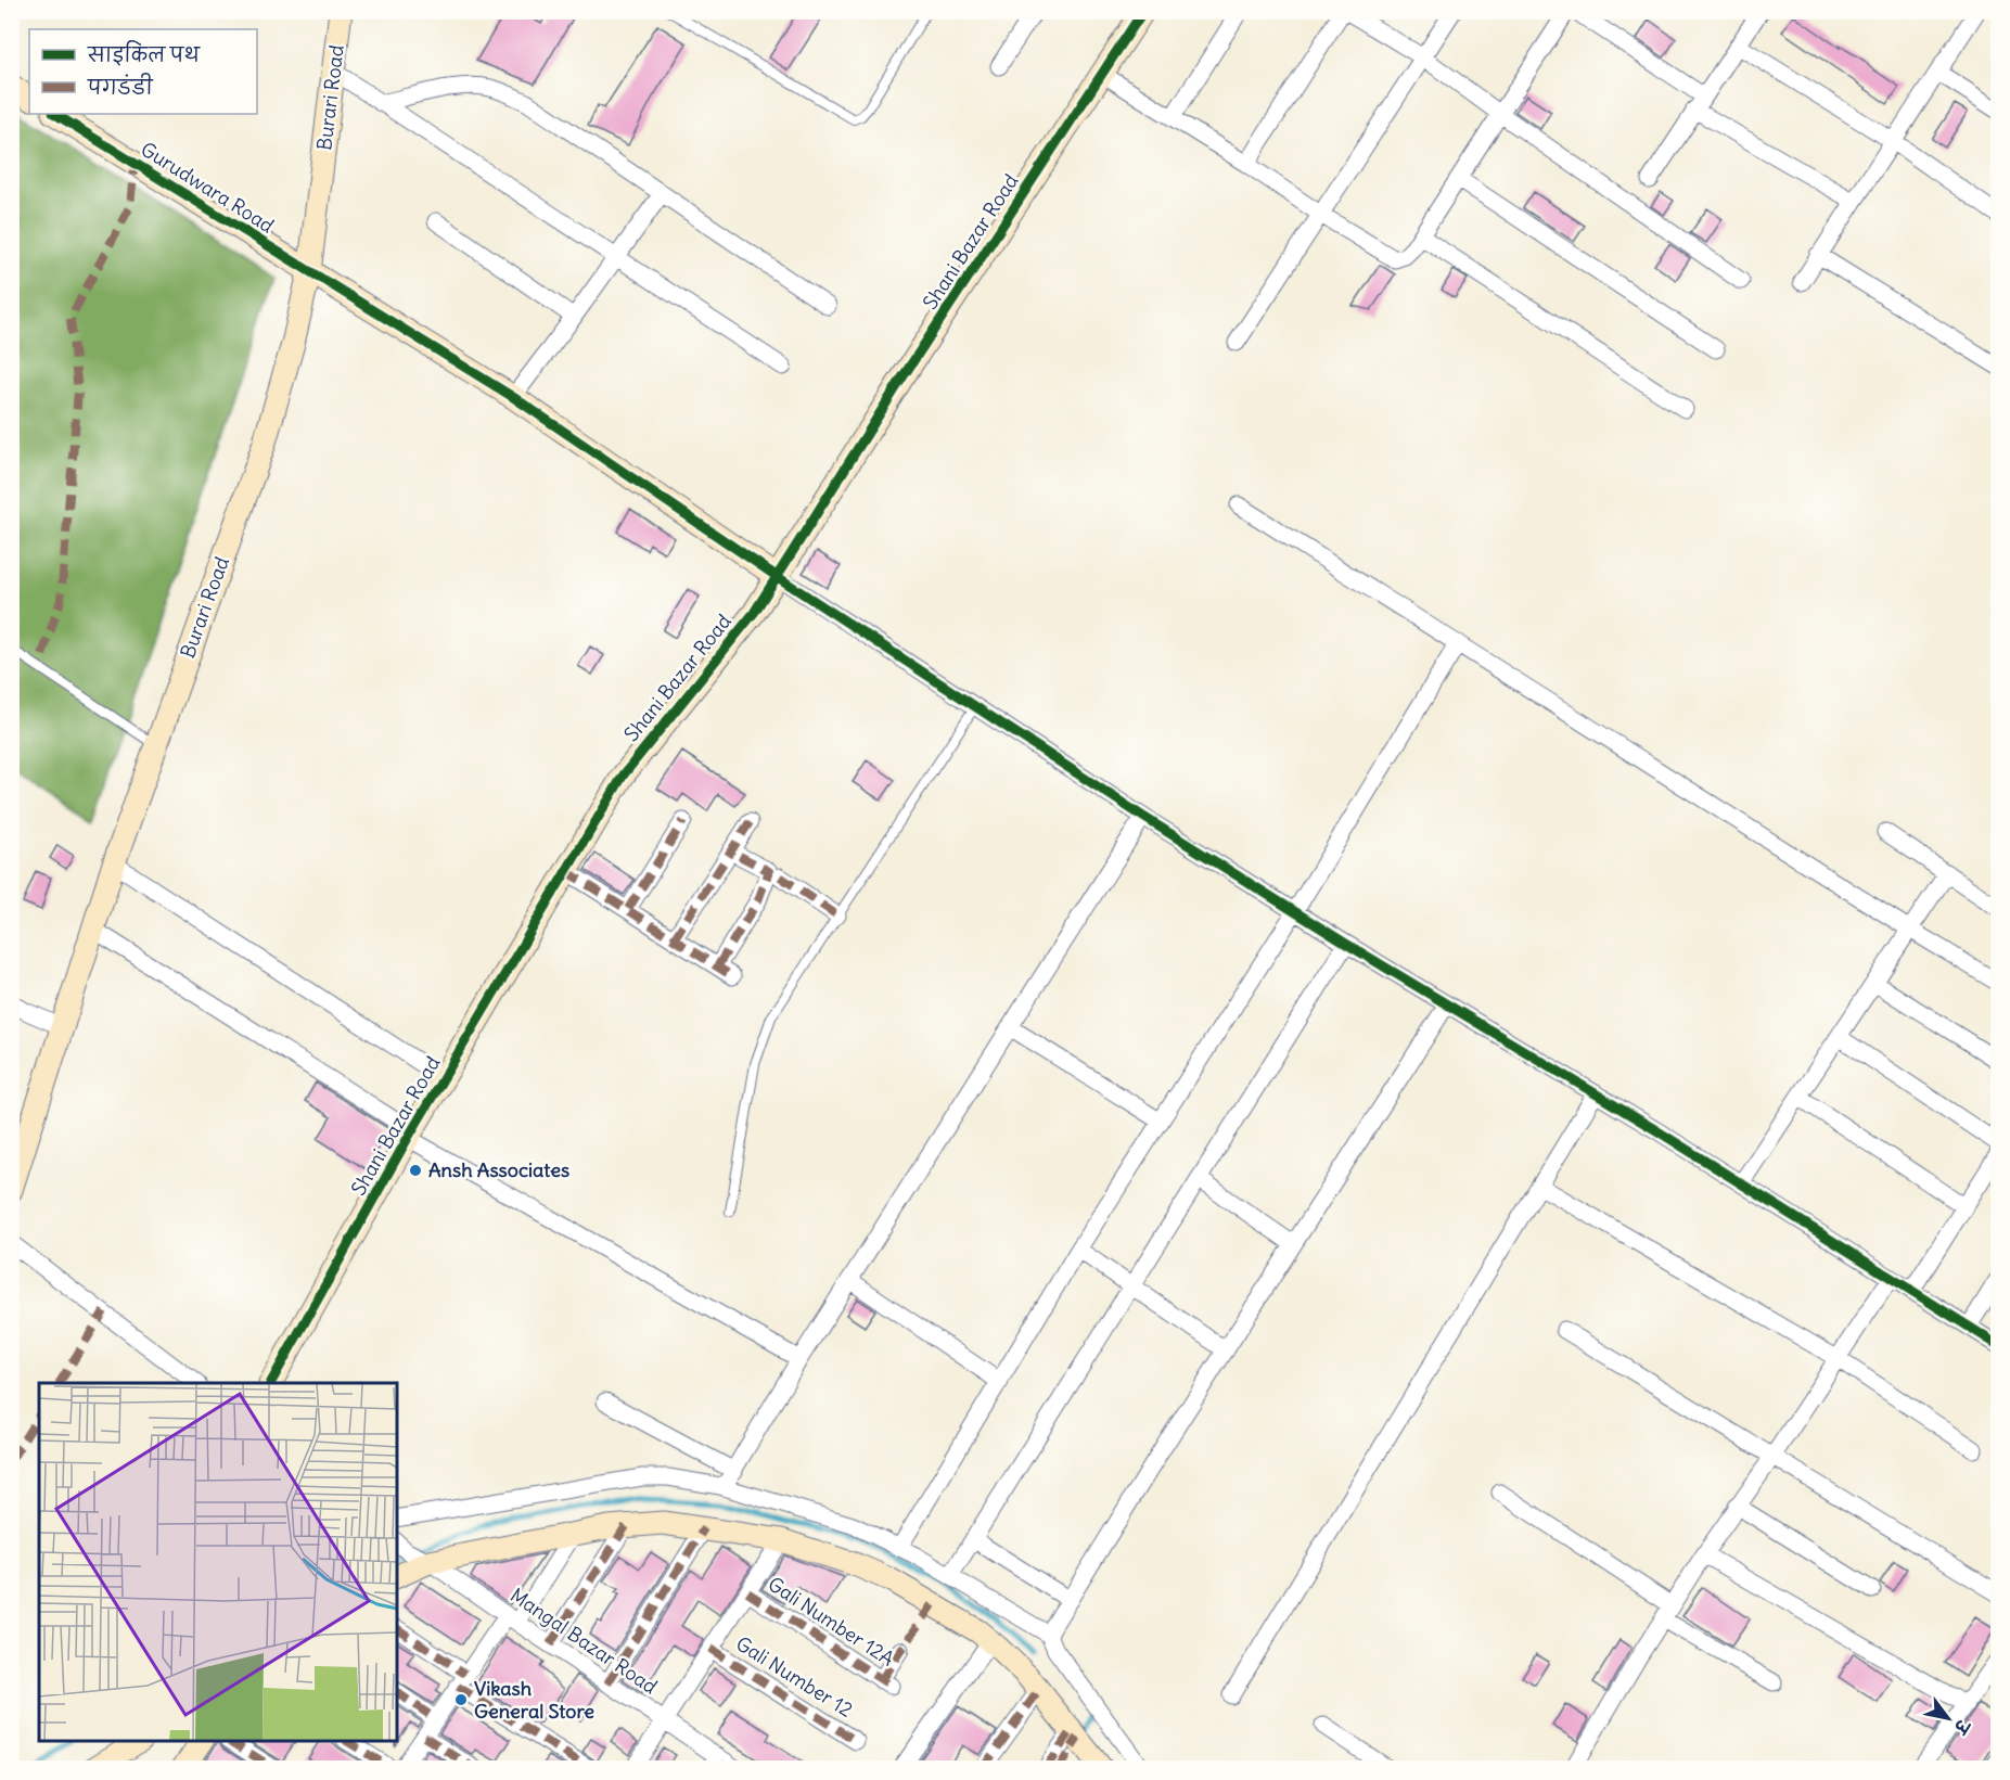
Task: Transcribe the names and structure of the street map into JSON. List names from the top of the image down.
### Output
{
  "streets": {
    "street": [
      "Burari Road",
      "Gurudwara Road",
      "Shani Bazar Road",
      "Gali Number 12A",
      "Mangal Bazar Road",
      "Gali Number 12"
    ]
  },
  "crossings": [
    ["Burari Road", "Gurudwara Road"],
    ["Gurudwara Road", "Shani Bazar Road"]
  ],
  "places": ["Ansh Associates", "Vikash General Store"],
  "legend": ["साइकिल पथ", "पगडंडी"],
  "north": "bottom right"
}
